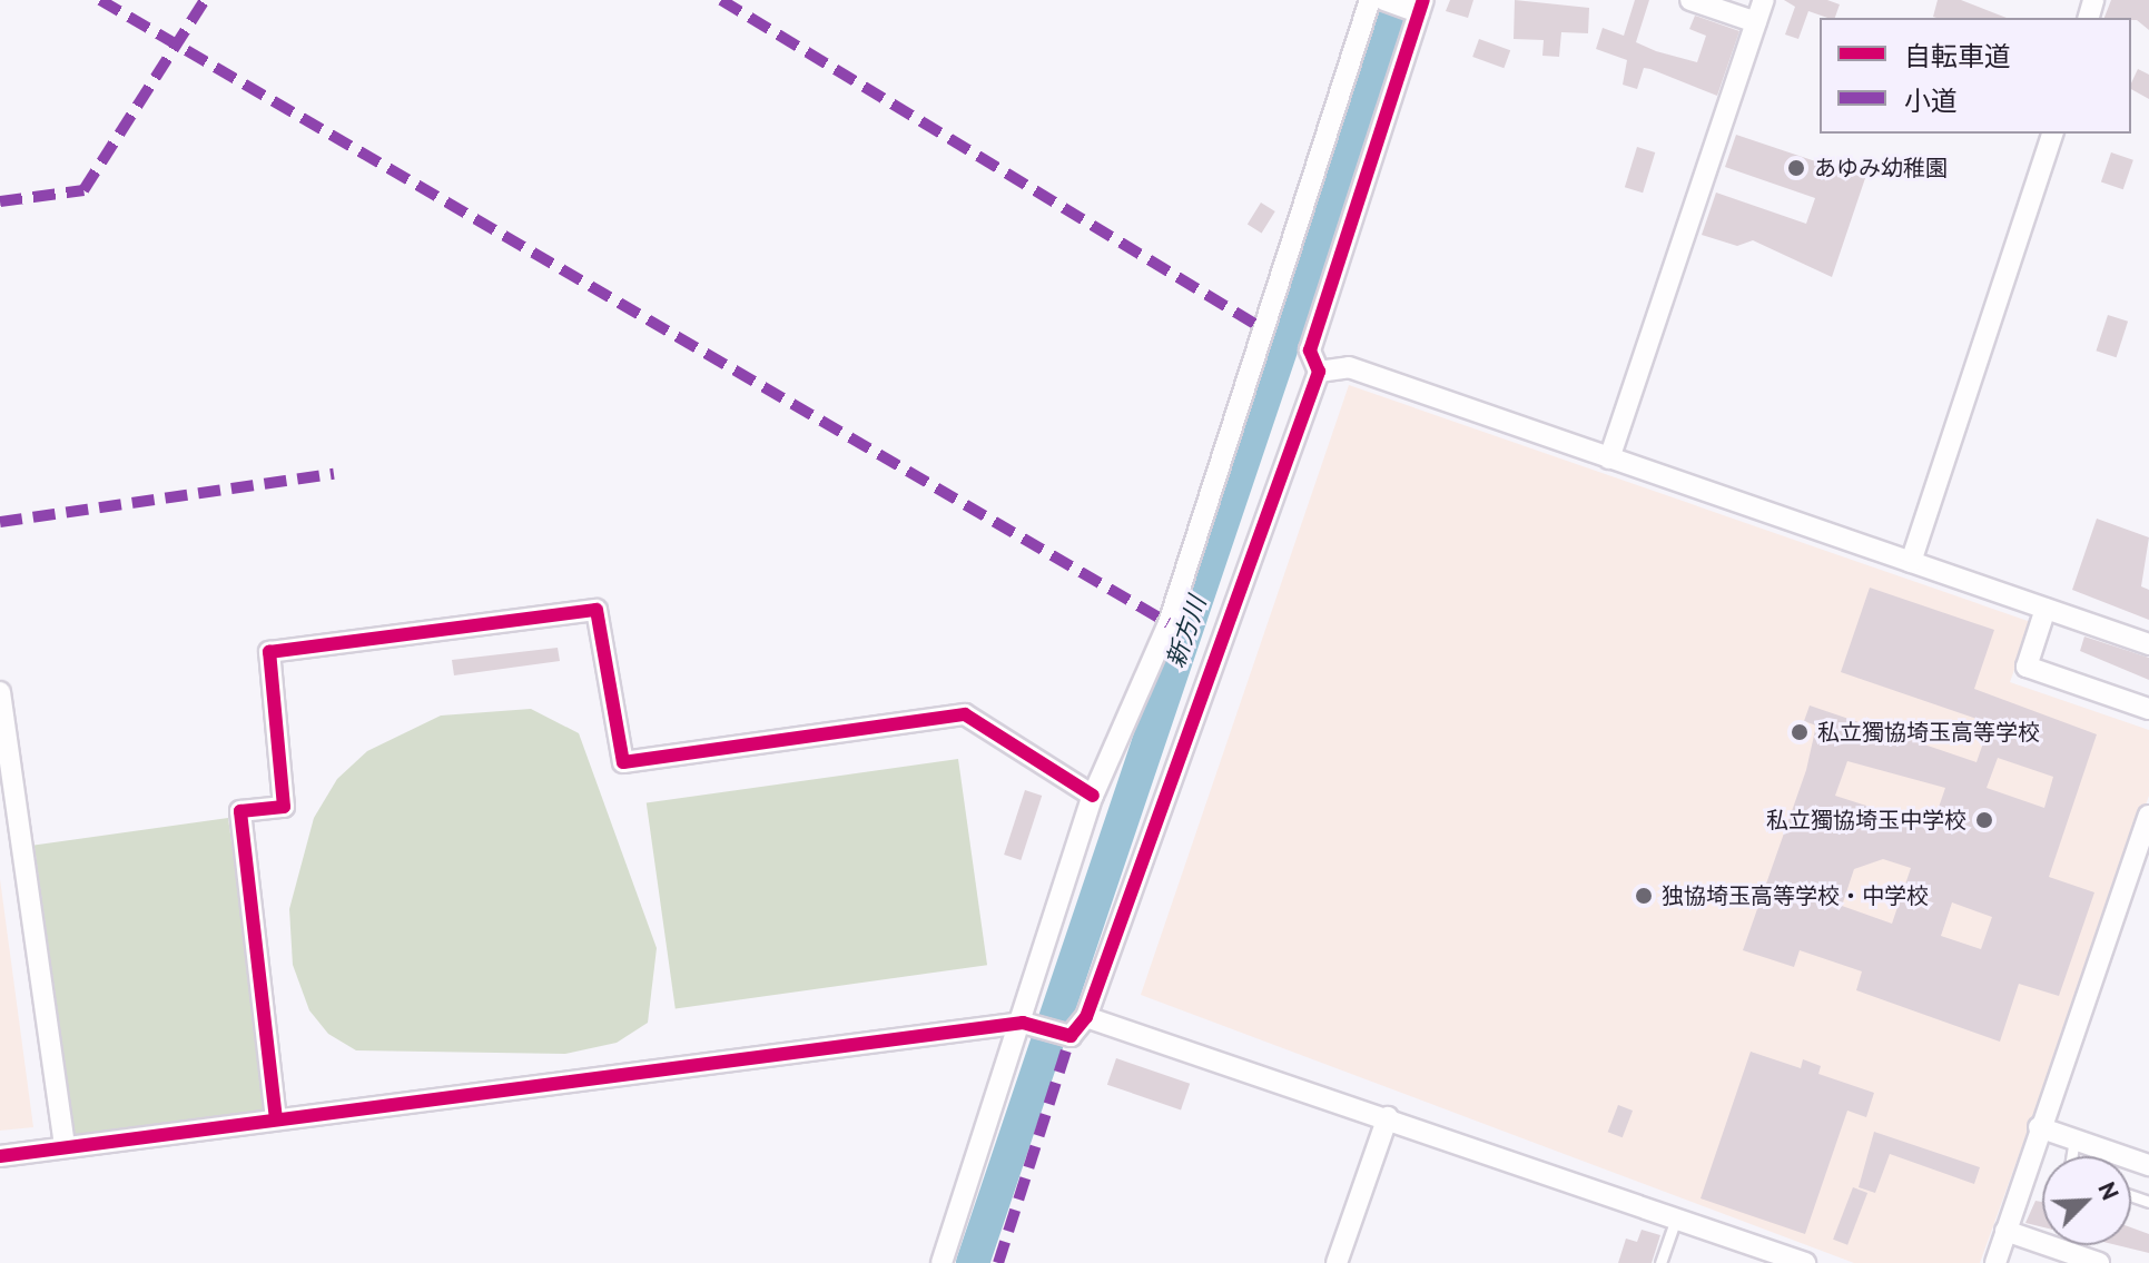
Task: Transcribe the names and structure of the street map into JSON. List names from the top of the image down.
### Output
{
  "water": ["新方川"],
  "places": [
    "あゆみ幼稚園",
    "私立獨協埼玉高等学校",
    "私立獨協埼玉中学校",
    "独協埼玉高等学校・中学校"
  ],
  "legend": ["自転車道", "小道"],
  "north": "top right"
}
